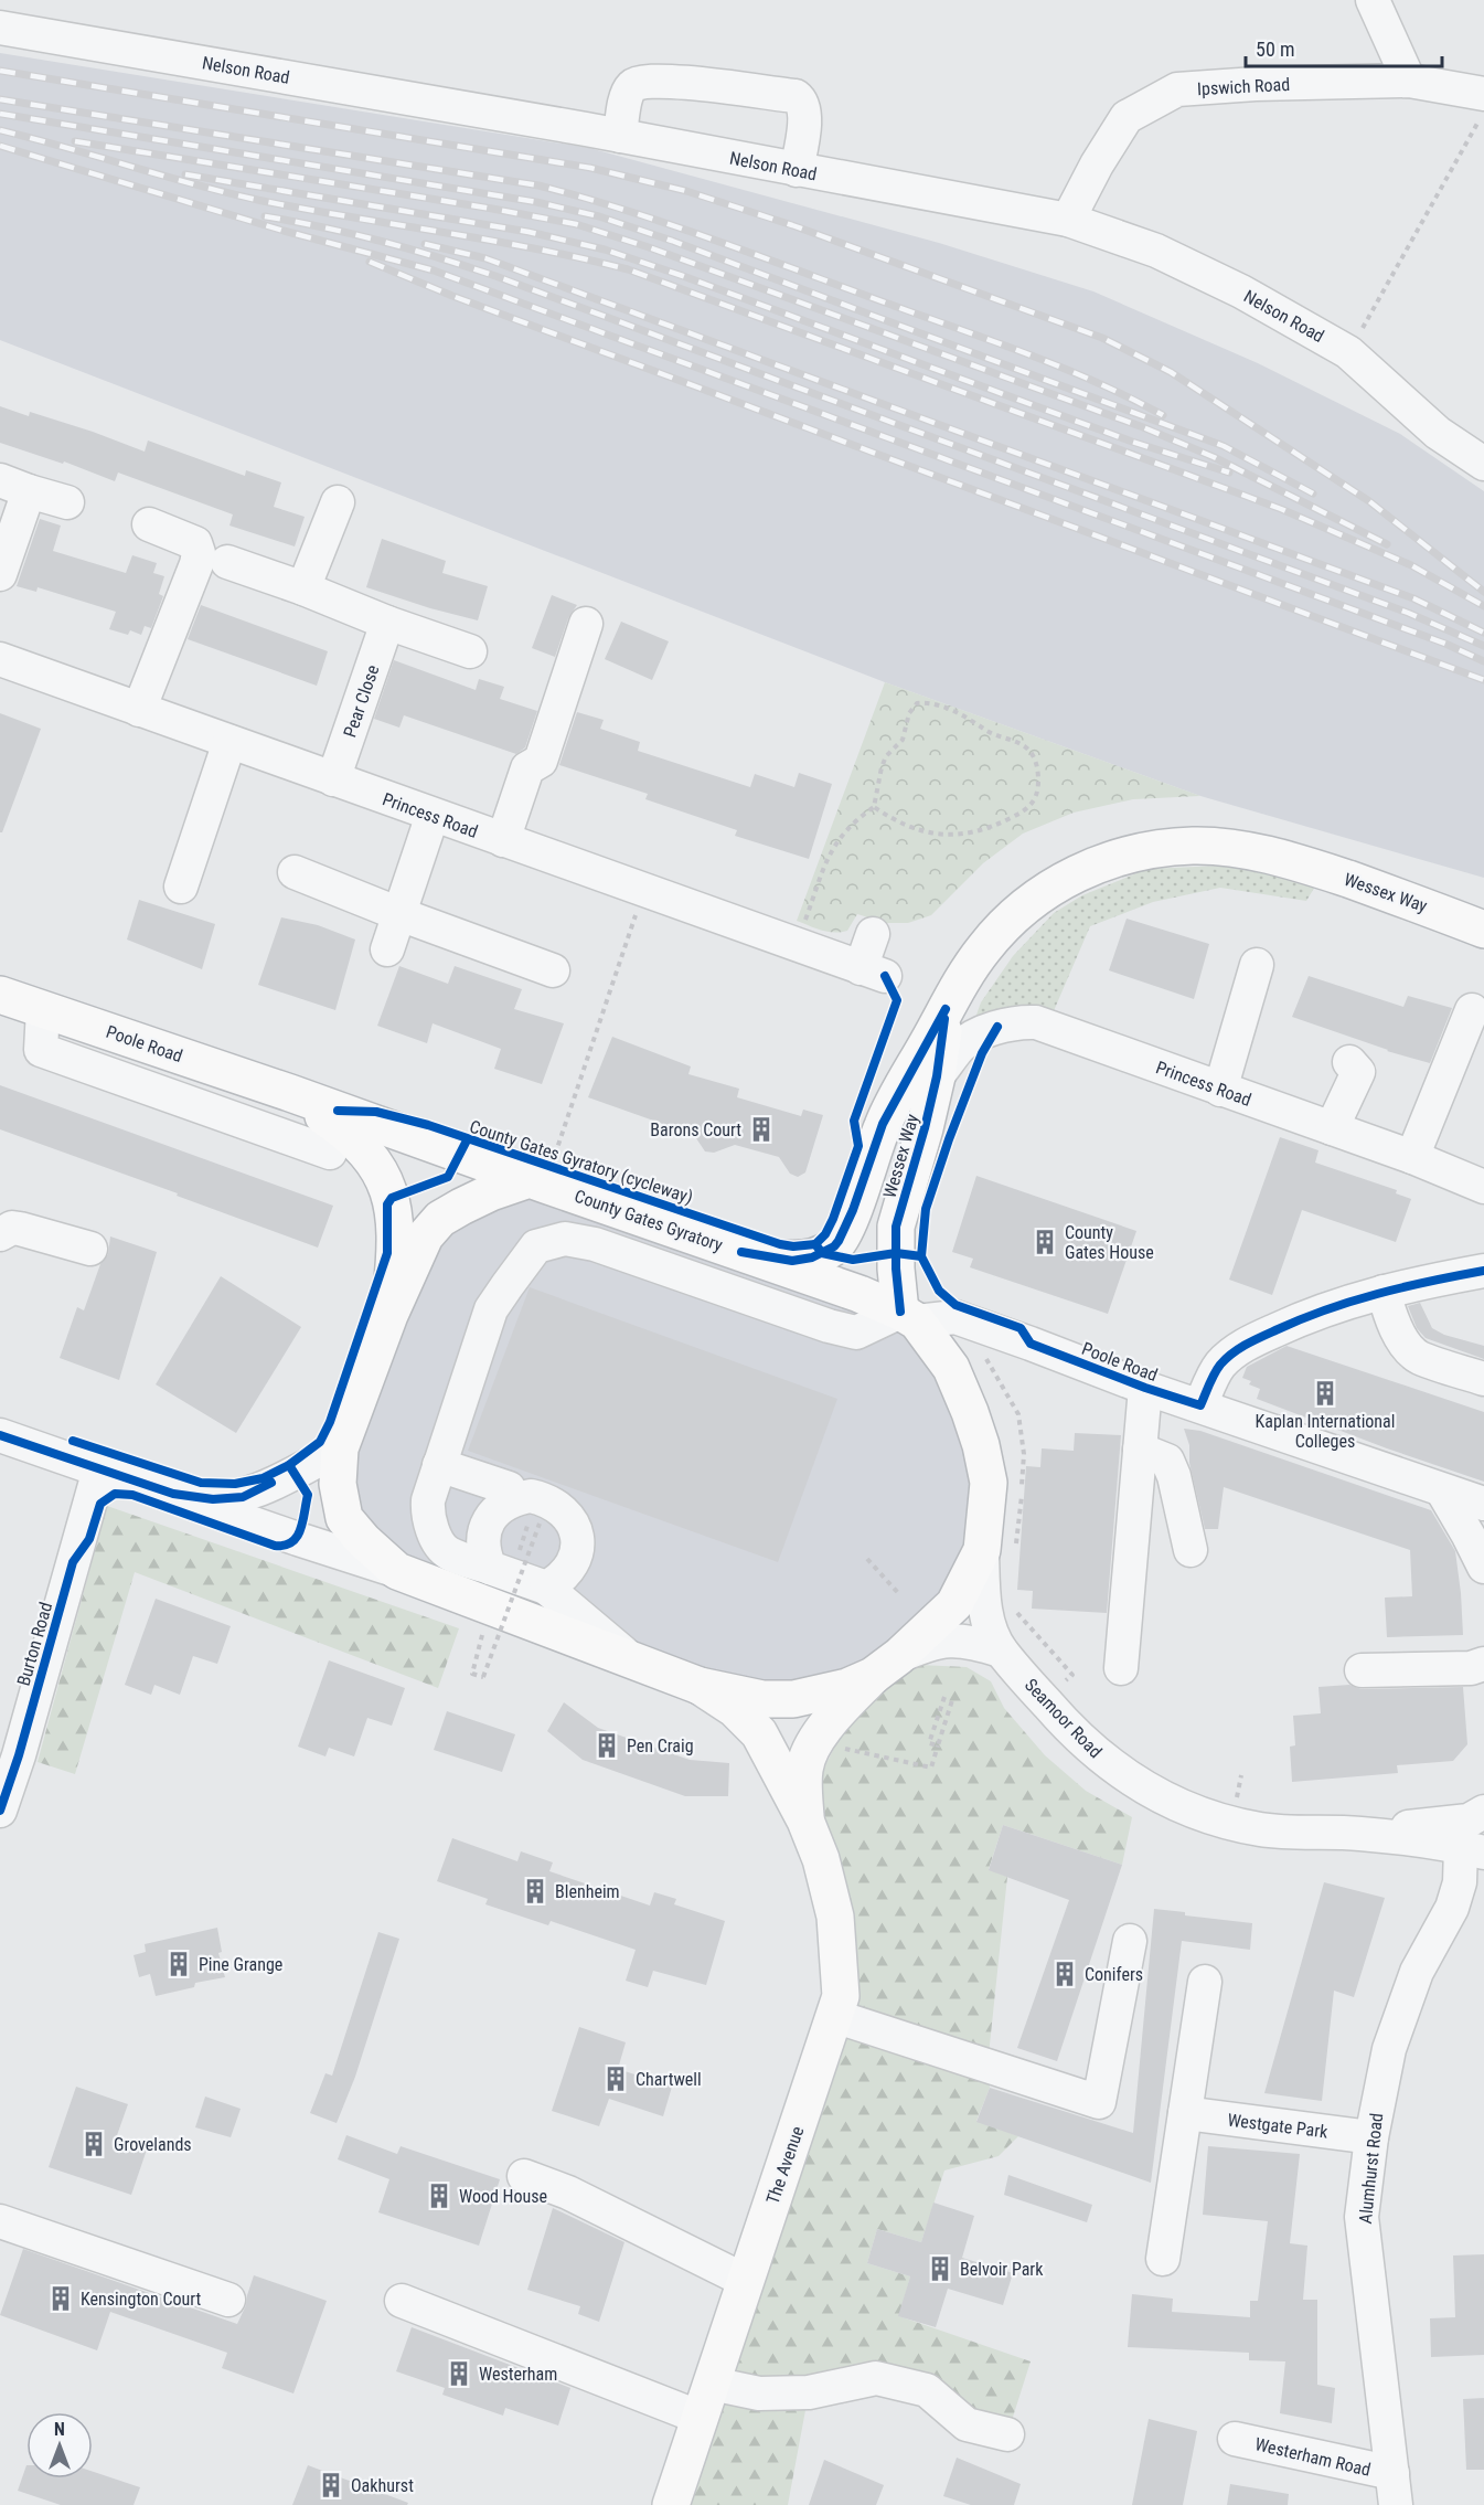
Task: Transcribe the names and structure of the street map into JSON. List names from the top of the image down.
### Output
{
  "streets": {
    "main road": [
      "Wessex Way",
      "Poole Road",
      "County Gates Gyratory",
      "The Avenue"
    ],
    "street": [
      "Nelson Road",
      "Ipswich Road",
      "Pear Close",
      "Princess Road",
      "Burton Road",
      "Seamoor Road",
      "Westgate Park",
      "Alumhurst Road",
      "Westerham Road"
    ],
    "cycle path": ["County Gates Gyratory (cycleway)"]
  },
  "crossings": [
    ["Nelson Road", "Ipswich Road"],
    ["Pear Close", "Princess Road"],
    ["Princess Road", "Wessex Way"],
    ["Wessex Way", "Poole Road"],
    ["Wessex Way", "County Gates Gyratory"],
    ["Poole Road", "County Gates Gyratory"],
    ["Seamoor Road", "Alumhurst Road"],
    ["Westgate Park", "Alumhurst Road"],
    ["Alumhurst Road", "Westerham Road"]
  ],
  "places": {
    "building": [
      "Barons Court",
      "County Gates House",
      "Kaplan International Colleges",
      "Pen Craig",
      "Blenheim",
      "Pine Grange",
      "Conifers",
      "Chartwell",
      "Grovelands",
      "Wood House",
      "Belvoir Park",
      "Kensington Court",
      "Westerham",
      "Oakhurst"
    ]
  },
  "scale_bar": "50 m",
  "north": "top"
}
